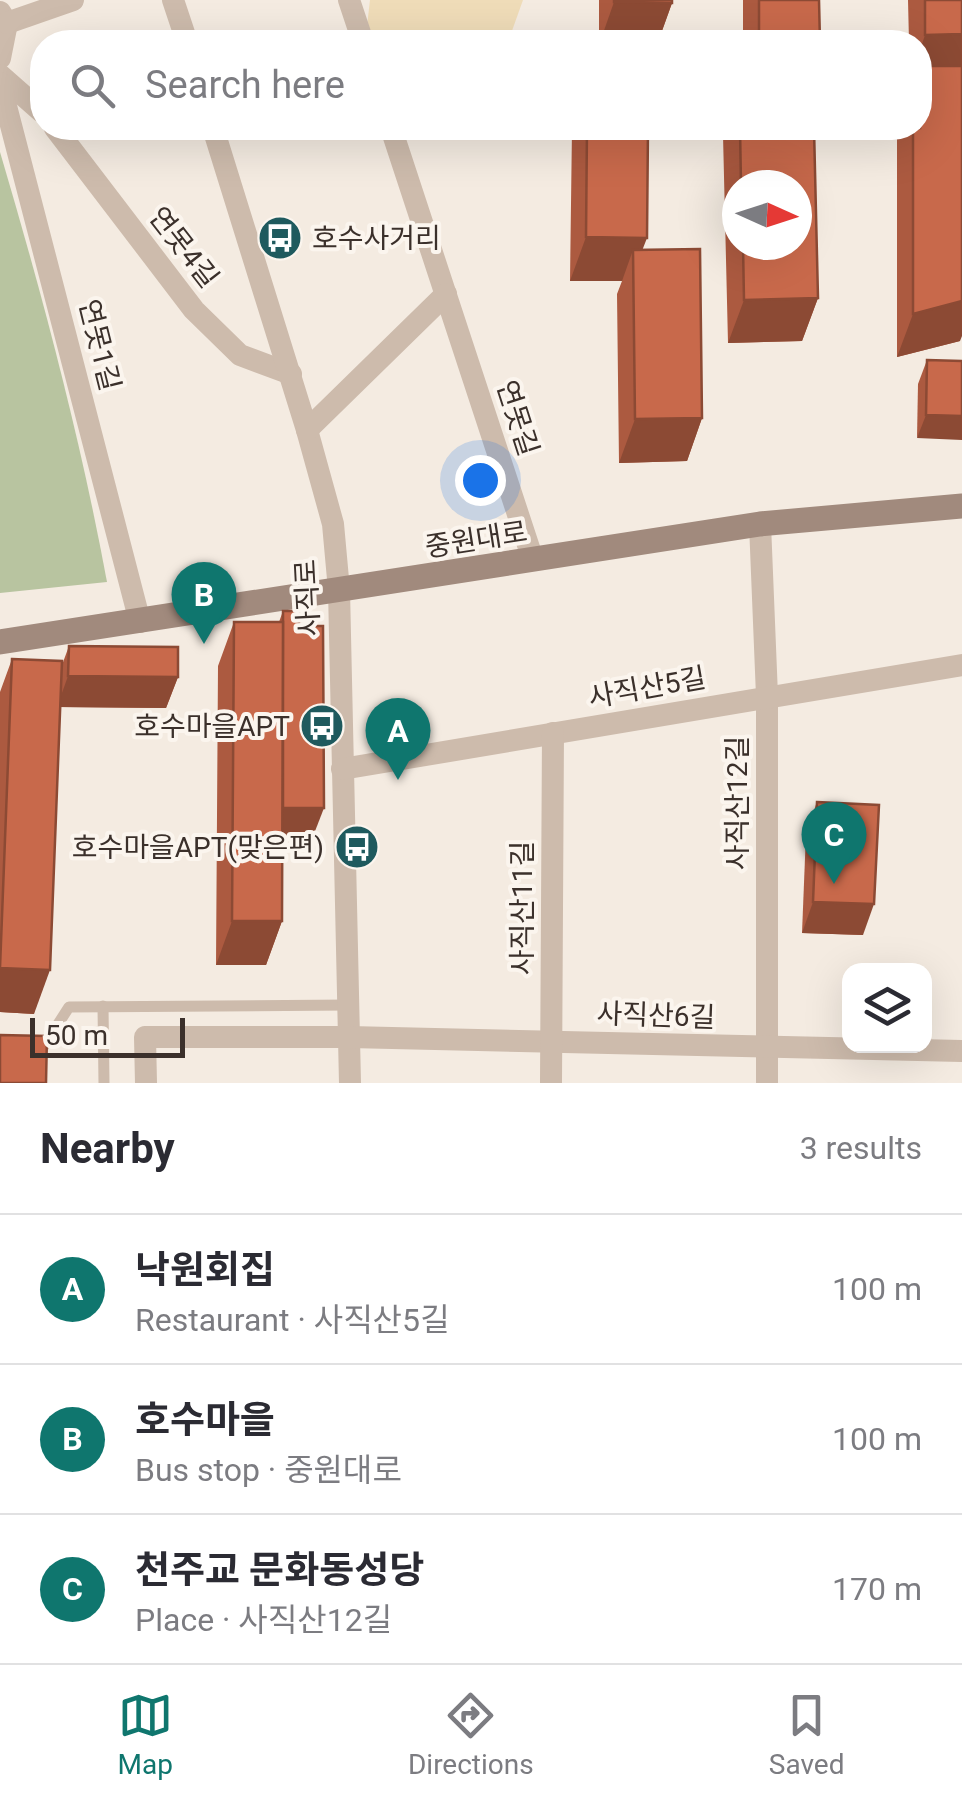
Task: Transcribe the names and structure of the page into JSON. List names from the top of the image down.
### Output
{
  "streets": {
    "street": [
      "연못4길",
      "연못1길",
      "연못길",
      "중원대로",
      "사직로",
      "사직산5길",
      "사직산12길",
      "사직산11길",
      "사직산6길"
    ]
  },
  "crossings": [
    ["연못4길", "사직로"],
    ["연못1길", "중원대로"],
    ["연못길", "중원대로"],
    ["중원대로", "사직로"],
    ["중원대로", "사직산12길"],
    ["사직로", "사직산5길"],
    ["사직로", "사직산6길"],
    ["사직산5길", "사직산12길"],
    ["사직산5길", "사직산11길"],
    ["사직산12길", "사직산6길"],
    ["사직산11길", "사직산6길"]
  ],
  "places": {
    "bus stop": ["호수사거리", "호수마을APT", "호수마을APT(맞은편)"]
  },
  "scale_bar": "50 m",
  "north": "right",
  "page": {
    "search": "Search here",
    "pins": ["B", "A", "C"],
    "scale": "50 m",
    "heading": ["Nearby", "3 results"],
    "list": [
      {
        "mark": "A",
        "name": "낙원회집",
        "note": "Restaurant · 사직산5길",
        "value": "100 m"
      },
      {
        "mark": "B",
        "name": "호수마을",
        "note": "Bus stop · 중원대로",
        "value": "100 m"
      },
      {
        "mark": "C",
        "name": "천주교 문화동성당",
        "note": "Place · 사직산12길",
        "value": "170 m"
      }
    ],
    "nav": ["Map", "Directions", "Saved"]
  }
}
